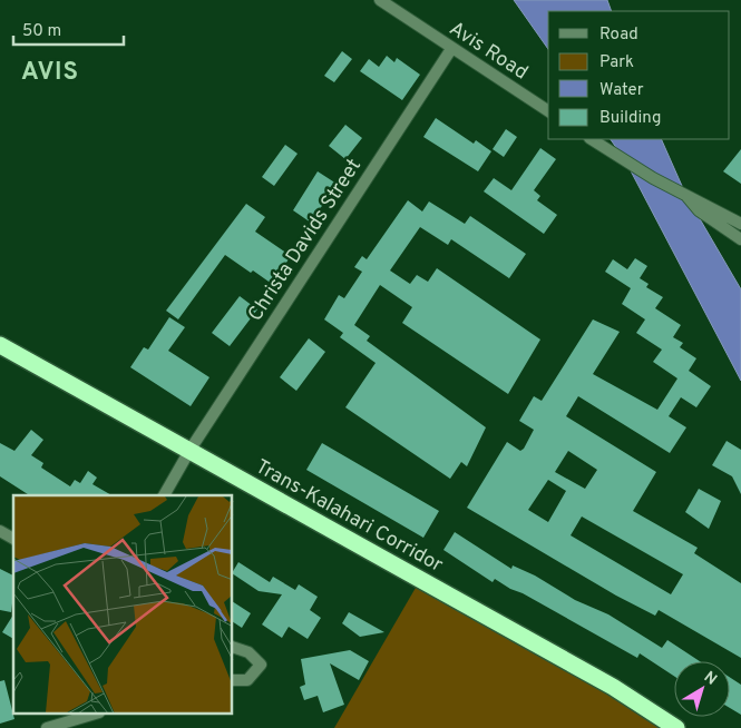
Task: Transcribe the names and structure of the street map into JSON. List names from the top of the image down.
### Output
{
  "streets": {
    "highway": ["Trans-Kalahari Corridor"],
    "street": ["Avis Road", "Christa Davids Street"]
  },
  "crossings": [
    ["Avis Road", "Christa Davids Street"],
    ["Christa Davids Street", "Trans-Kalahari Corridor"]
  ],
  "districts": ["AVIS"],
  "legend": [
    "Road",
    "Park",
    "Water",
    "Building"
  ],
  "scale_bar": "50 m",
  "north": "top right"
}
